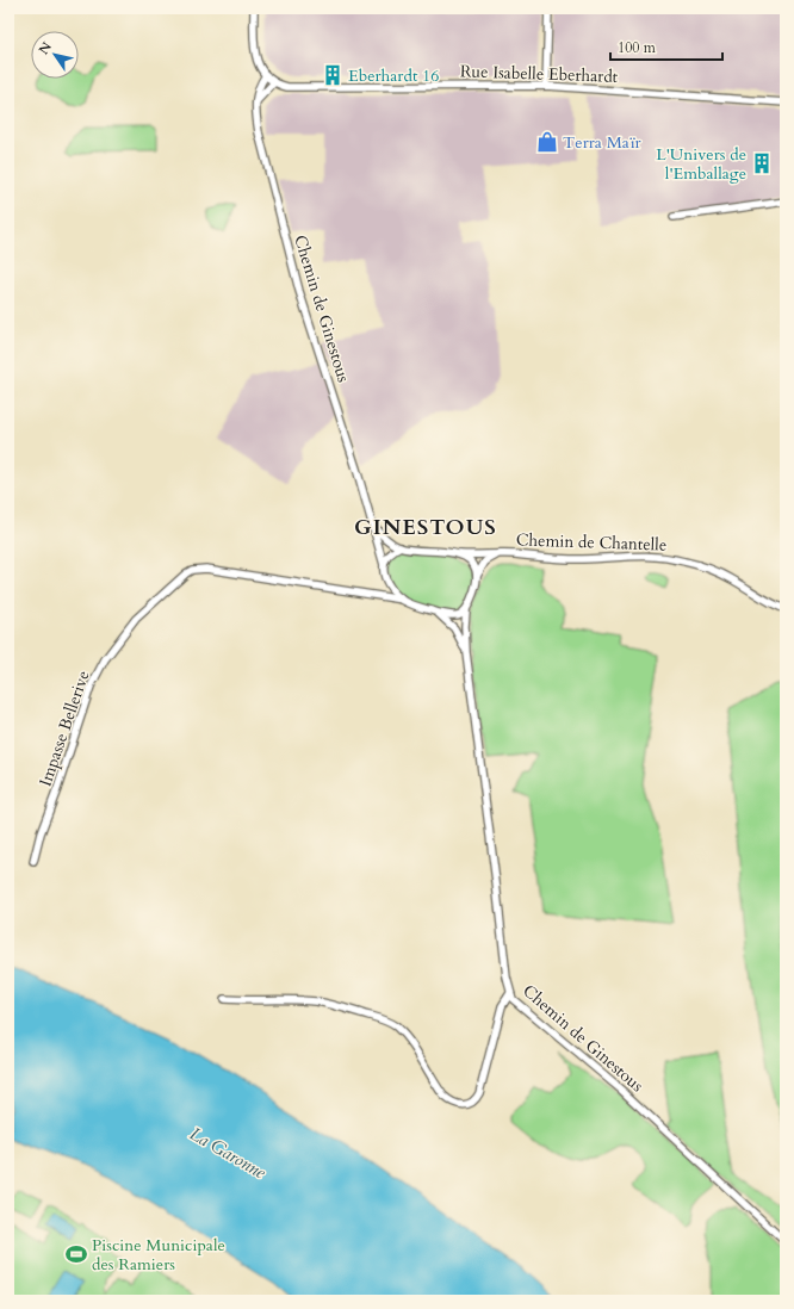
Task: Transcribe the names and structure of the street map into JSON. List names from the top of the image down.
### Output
{
  "streets": {
    "street": [
      "Rue Isabelle Eberhardt",
      "Chemin de Ginestous",
      "Chemin de Chantelle",
      "Impasse Bellerive"
    ]
  },
  "crossings": [
    ["Chemin de Ginestous", "Chemin de Chantelle"],
    ["Chemin de Ginestous", "Impasse Bellerive"],
    ["Chemin de Chantelle", "Impasse Bellerive"]
  ],
  "districts": ["GINESTOUS"],
  "water": ["La Garonne"],
  "places": {
    "building": ["Eberhardt 16", "L'Univers de l'Emballage"],
    "shop": ["Terra Maïr"],
    "sports": ["Piscine Municipale des Ramiers"]
  },
  "scale_bar": "100 m",
  "north": "top left"
}
